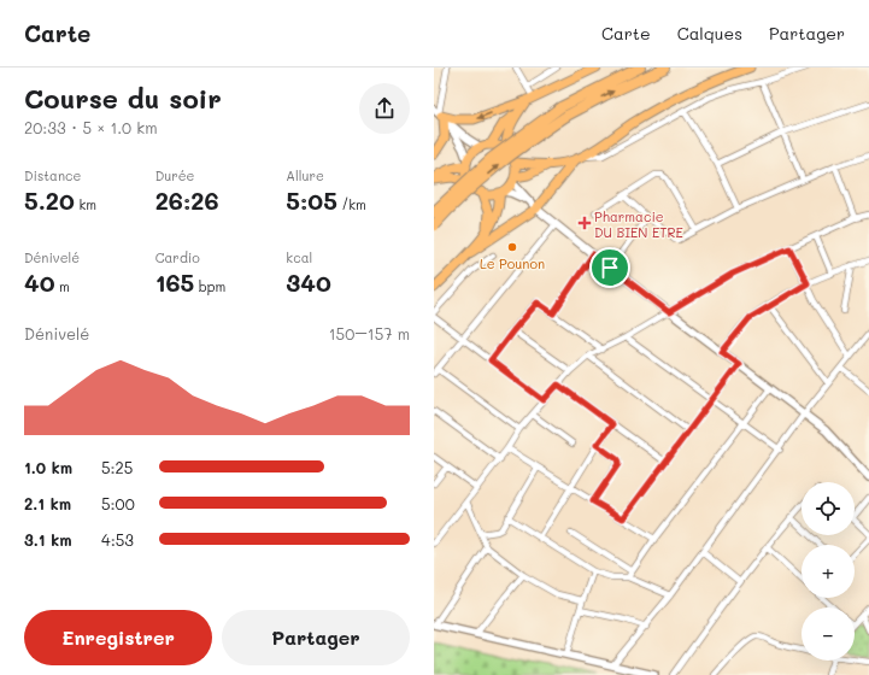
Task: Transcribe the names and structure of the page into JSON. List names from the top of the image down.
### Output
{
  "places": {
    "health": ["Pharmacie DU BIEN ETRE"],
    "other": ["Le Pounon"]
  },
  "page": {
    "header": "Carte",
    "nav": ["Carte", "Calques", "Partager"],
    "heading": ["Course du soir", "20:33 · 5 × 1.0 km"],
    "stats": [
      ["Distance", "5.20 km"],
      ["Durée", "26:26"],
      ["Allure", "5:05 /km"],
      ["Dénivelé", "40 m"],
      ["Cardio", "165 bpm"],
      ["kcal", "340"]
    ],
    "chart": ["Dénivelé", "150–157 m"],
    "list": [
      {
        "name": "1.0 km",
        "note": "5:25"
      },
      {
        "name": "2.1 km",
        "note": "5:00"
      },
      {
        "name": "3.1 km",
        "note": "4:53"
      }
    ],
    "map_buttons": ["+", "−"],
    "buttons": ["Enregistrer", "Partager"]
  }
}
